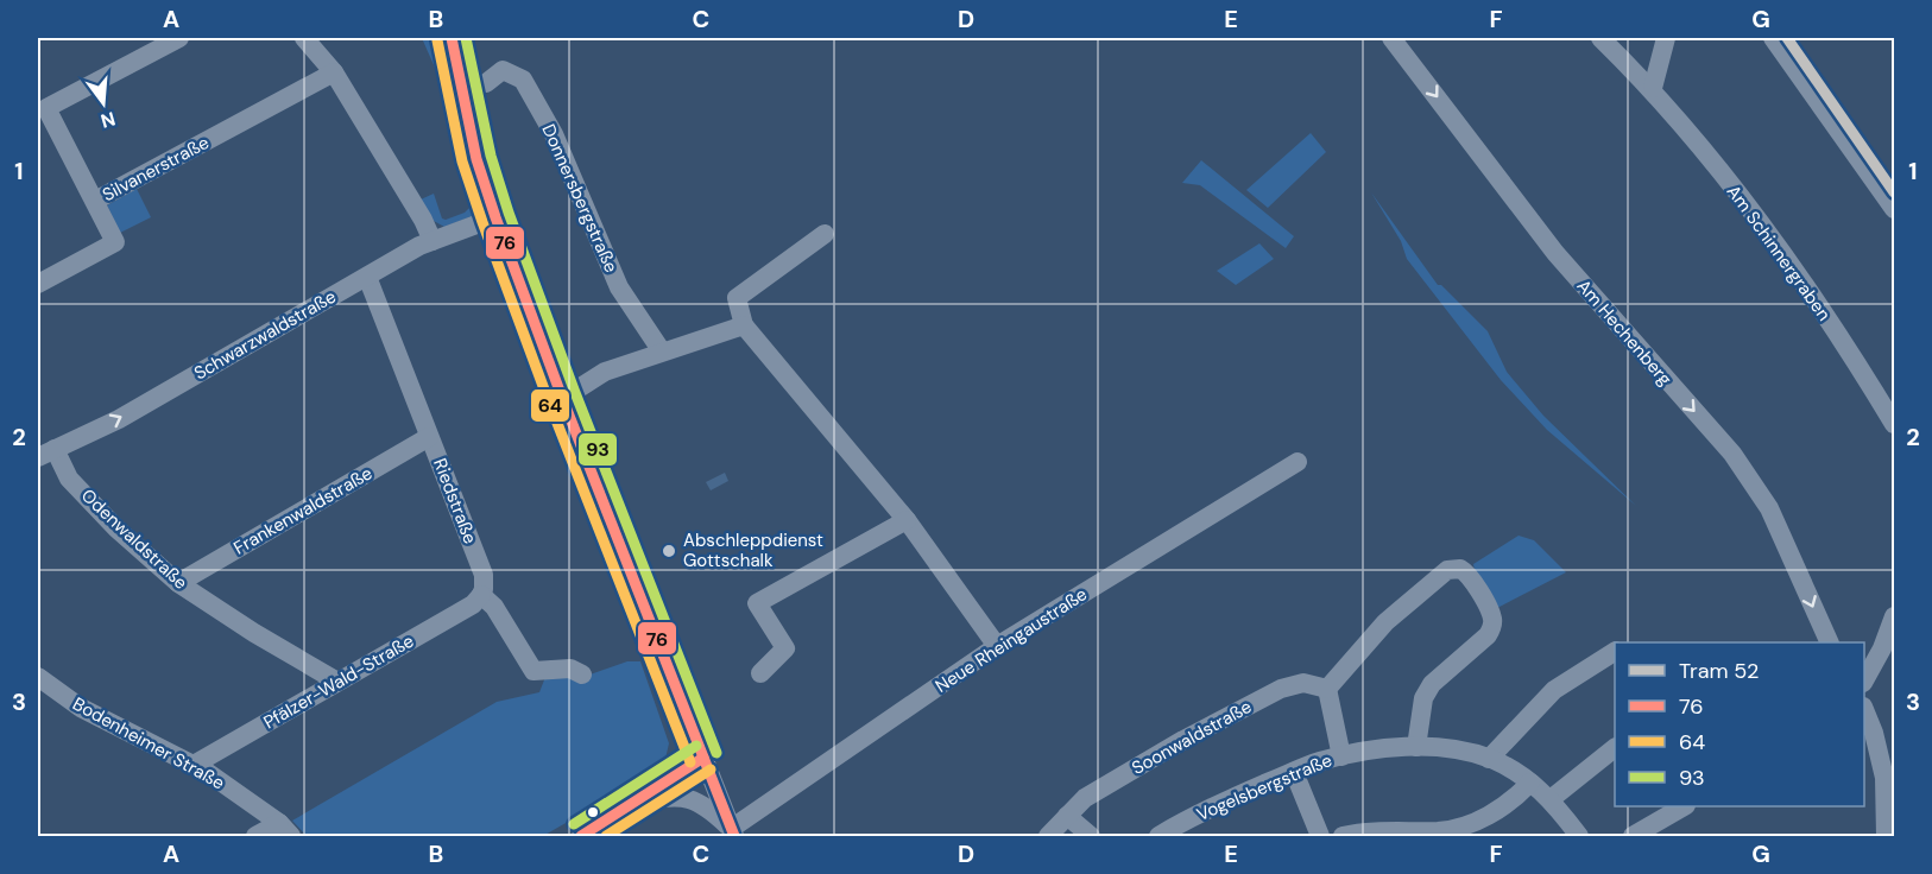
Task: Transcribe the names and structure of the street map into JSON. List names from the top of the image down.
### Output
{
  "streets": {
    "street": [
      "Silvanerstraße",
      "Donnersbergstraße",
      "Am Schinnergraben",
      "Am Hechenberg",
      "Schwarzwaldstraße",
      "Riedstraße",
      "Frankenwaldstraße",
      "Odenwaldstraße",
      "Neue Rheingaustraße",
      "Pfälzer-Wald-Straße",
      "Soonwaldstraße",
      "Bodenheimer Straße",
      "Vogelsbergstraße"
    ]
  },
  "crossings": [
    ["Schwarzwaldstraße", "Riedstraße"],
    ["Schwarzwaldstraße", "Odenwaldstraße"],
    ["Riedstraße", "Frankenwaldstraße"],
    ["Riedstraße", "Pfälzer-Wald-Straße"],
    ["Frankenwaldstraße", "Odenwaldstraße"],
    ["Odenwaldstraße", "Pfälzer-Wald-Straße"],
    ["Pfälzer-Wald-Straße", "Bodenheimer Straße"]
  ],
  "one_way": ["Am Hechenberg", "Schwarzwaldstraße"],
  "places": ["Abschleppdienst Gottschalk"],
  "lines": [
    "tram line 52",
    "transit line 76",
    "transit line 93",
    "transit line 64"
  ],
  "legend": [
    "Tram 52",
    "76",
    "64",
    "93"
  ],
  "north": "bottom",
  "grid": {
    "columns": [
      "A",
      "B",
      "C",
      "D",
      "E",
      "F",
      "G"
    ],
    "rows": ["1", "2", "3"]
  }
}
